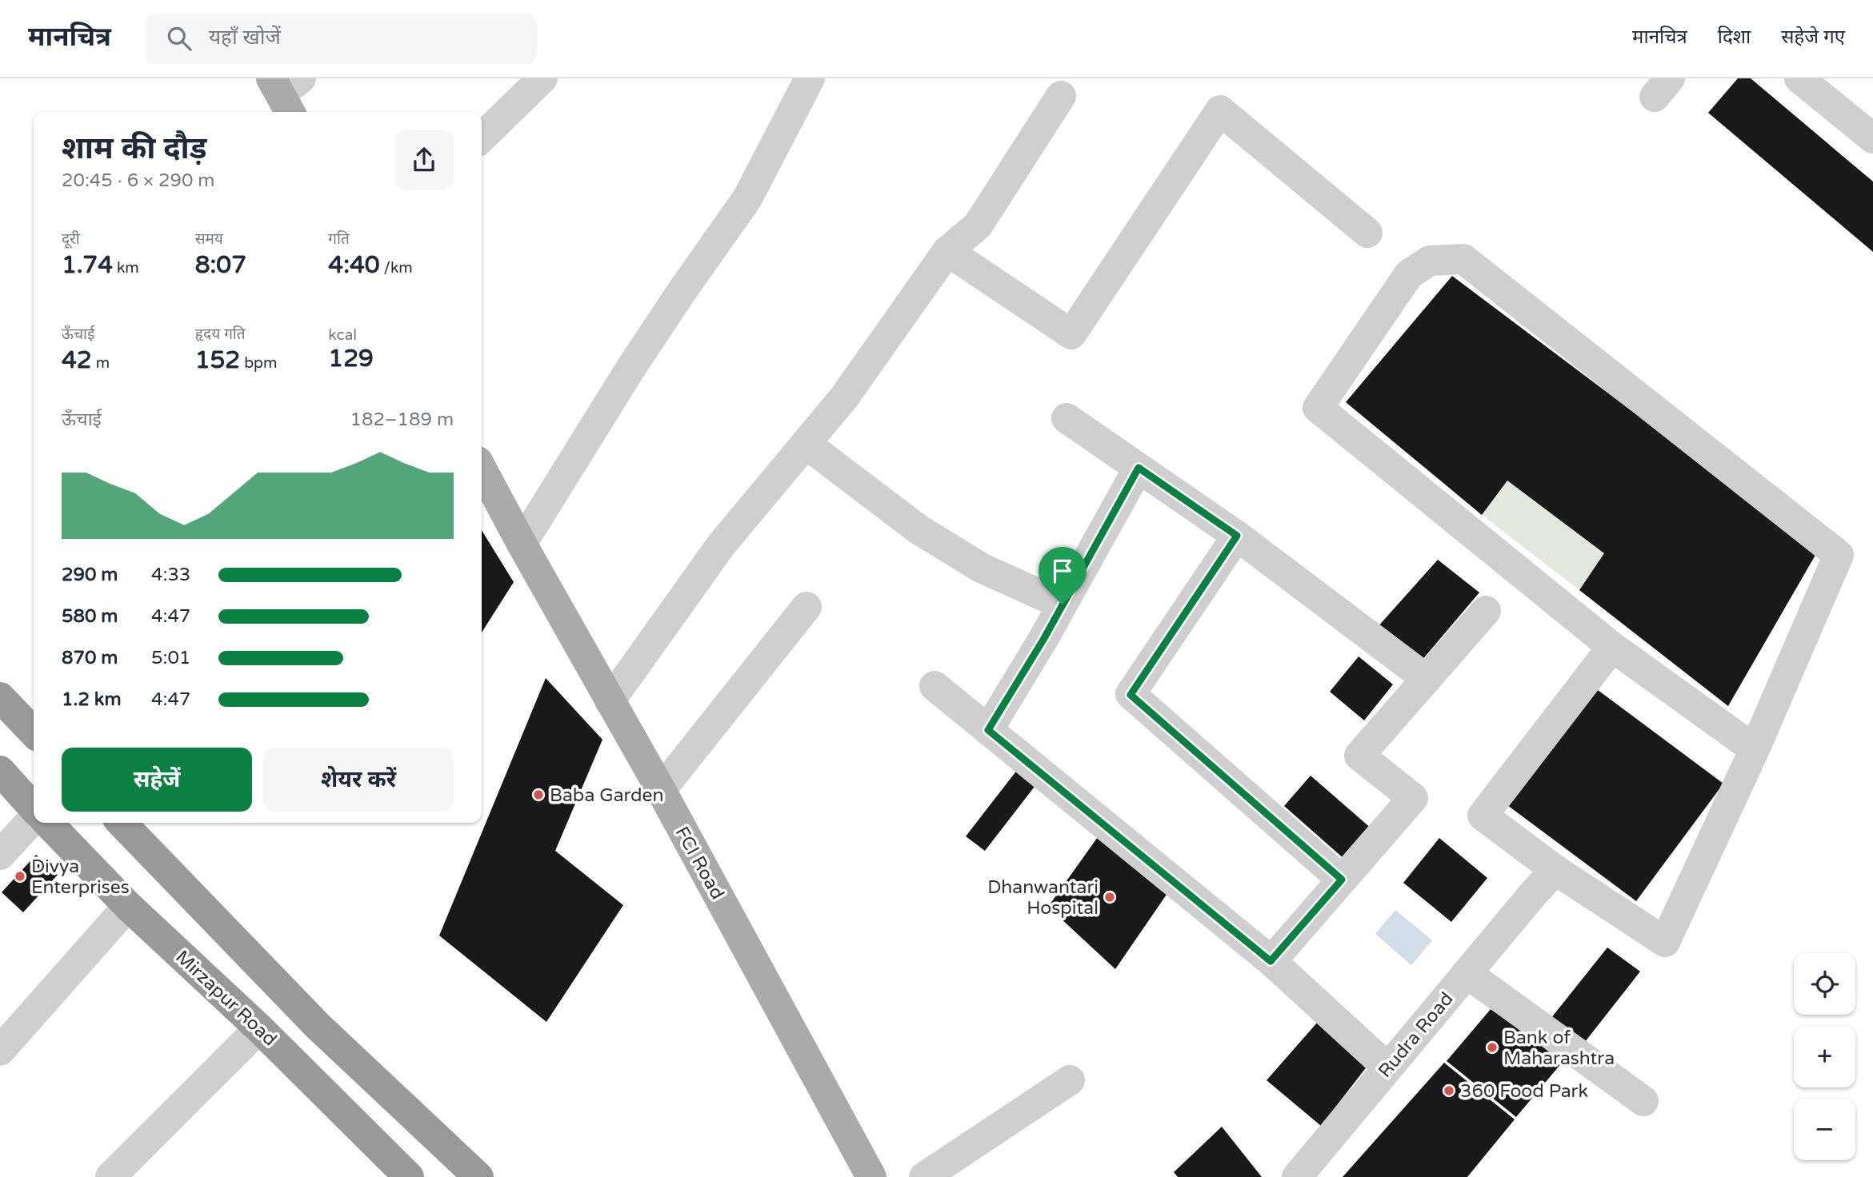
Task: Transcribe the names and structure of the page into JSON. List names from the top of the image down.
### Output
{
  "streets": {
    "highway": ["Mirzapur Road"],
    "main road": ["FCI Road"],
    "street": ["Rudra Road"]
  },
  "places": [
    "Baba Garden",
    "Divya Enterprises",
    "Dhanwantari Hospital",
    "Bank of Maharashtra",
    "360 Food Park"
  ],
  "page": {
    "header": "मानचित्र",
    "search": "यहाँ खोजें",
    "nav": ["मानचित्र", "दिशा", "सहेजे गए"],
    "heading": ["शाम की दौड़", "20:45 · 6 × 290 m"],
    "stats": [
      ["दूरी", "1.74 km"],
      ["समय", "8:07"],
      ["गति", "4:40 /km"],
      ["ऊँचाई", "42 m"],
      ["हृदय गति", "152 bpm"],
      ["kcal", "129"]
    ],
    "chart": ["ऊँचाई", "182–189 m"],
    "list": [
      {
        "name": "290 m",
        "note": "4:33"
      },
      {
        "name": "580 m",
        "note": "4:47"
      },
      {
        "name": "870 m",
        "note": "5:01"
      },
      {
        "name": "1.2 km",
        "note": "4:47"
      }
    ],
    "buttons": ["सहेजें", "शेयर करें"],
    "map_buttons": ["+", "−"]
  }
}
